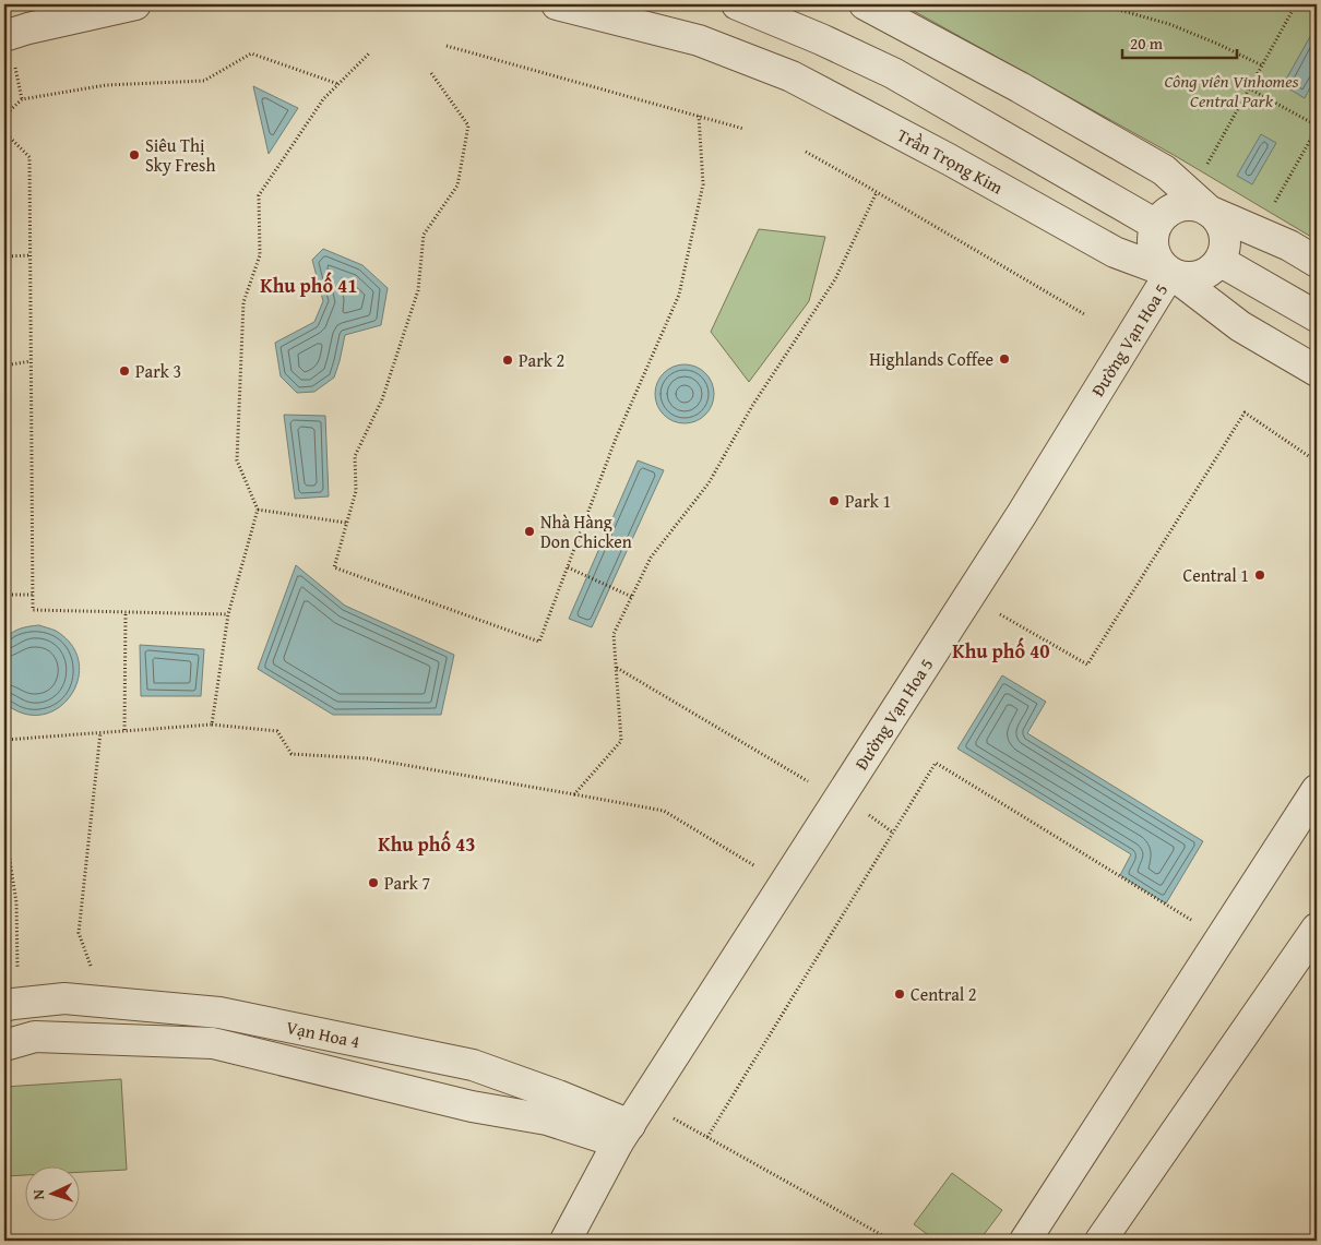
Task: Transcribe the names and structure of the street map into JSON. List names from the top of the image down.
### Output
{
  "streets": {
    "street": ["Trần Trọng Kim", "Đường Vạn Hoa 5", "Vạn Hoa 4"]
  },
  "crossings": [
    ["Trần Trọng Kim", "Đường Vạn Hoa 5"],
    ["Đường Vạn Hoa 5", "Vạn Hoa 4"]
  ],
  "districts": ["Khu phố 41", "Khu phố 40", "Khu phố 43"],
  "parks": ["Công viên Vinhomes Central Park"],
  "places": [
    "Siêu Thị Sky Fresh",
    "Highlands Coffee",
    "Park 2",
    "Park 3",
    "Park 1",
    "Nhà Hàng Don Chicken",
    "Central 1",
    "Park 7",
    "Central 2"
  ],
  "scale_bar": "20 m",
  "north": "left"
}
